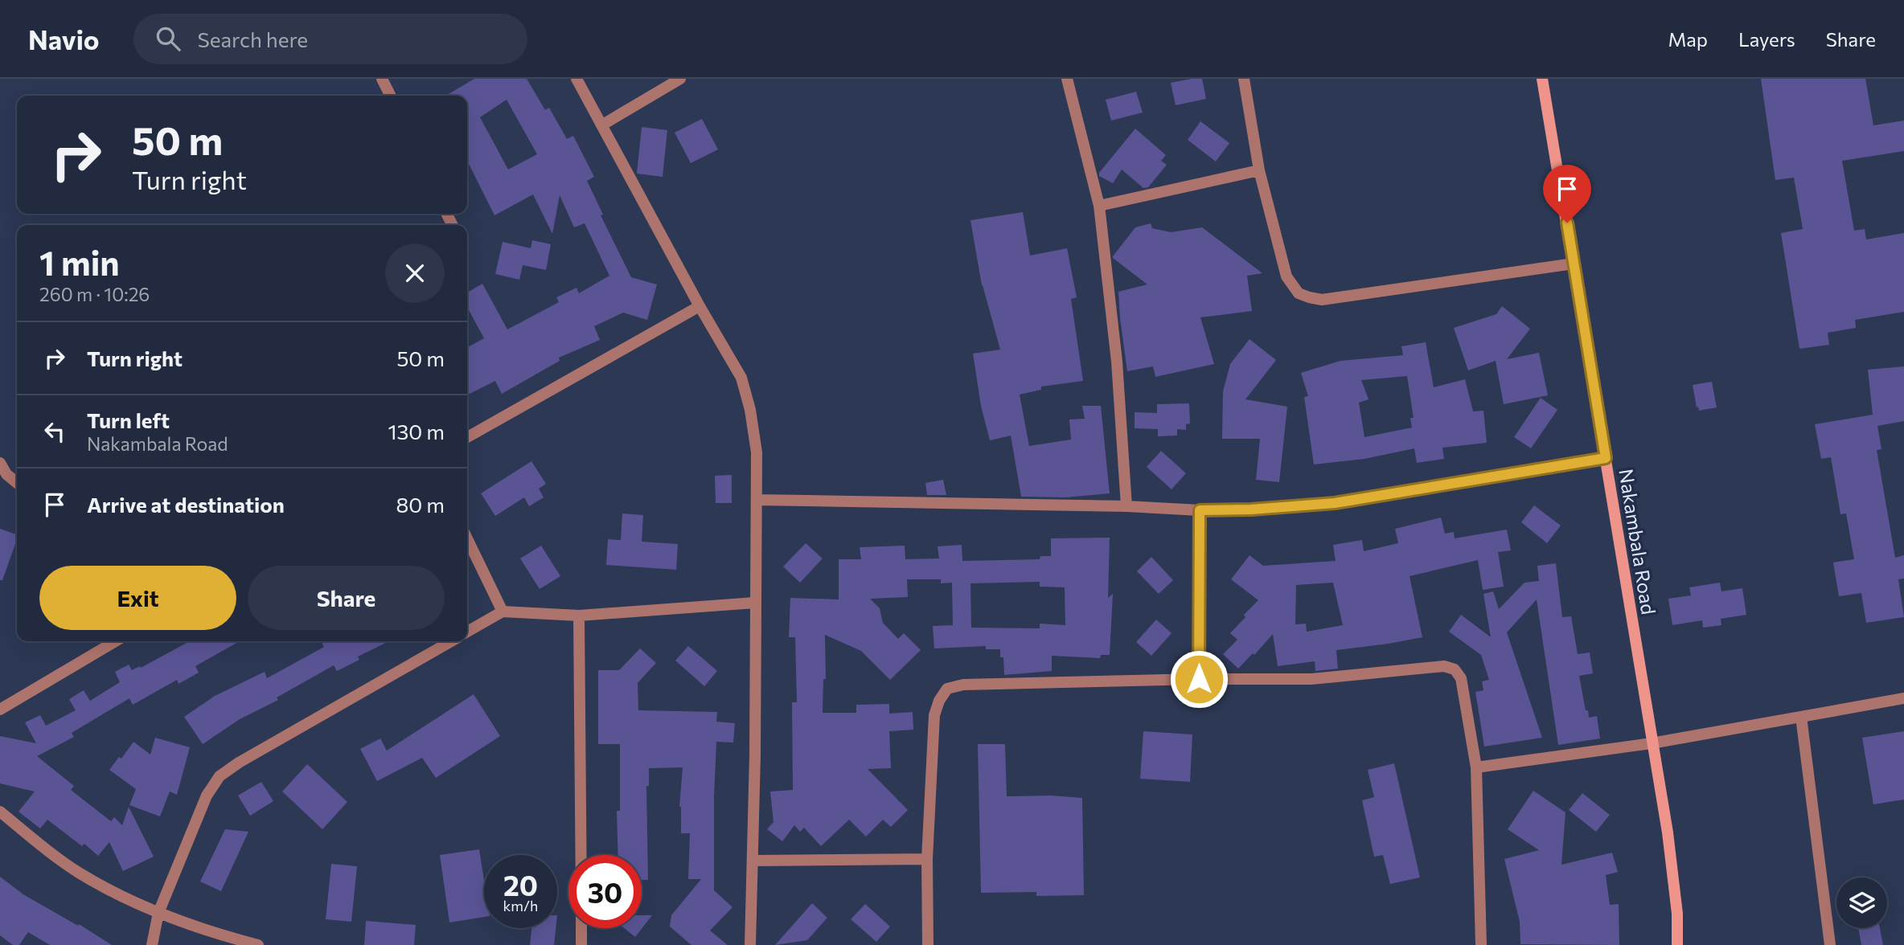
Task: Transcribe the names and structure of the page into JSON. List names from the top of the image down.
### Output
{
  "streets": {
    "main road": ["Nakambala Road"]
  },
  "page": {
    "header": "Navio",
    "search": "Search here",
    "nav": ["Map", "Layers", "Share"],
    "turn": ["50 m", "Turn right"],
    "heading": ["1 min", "260 m · 10:26"],
    "list": [
      {
        "name": "Turn right",
        "value": "50 m"
      },
      {
        "name": "Turn left",
        "note": "Nakambala Road",
        "value": "130 m"
      },
      {
        "name": "Arrive at destination",
        "value": "80 m"
      }
    ],
    "buttons": ["Exit", "Share"],
    "speed": "20 km/h",
    "limit": "30"
  }
}
